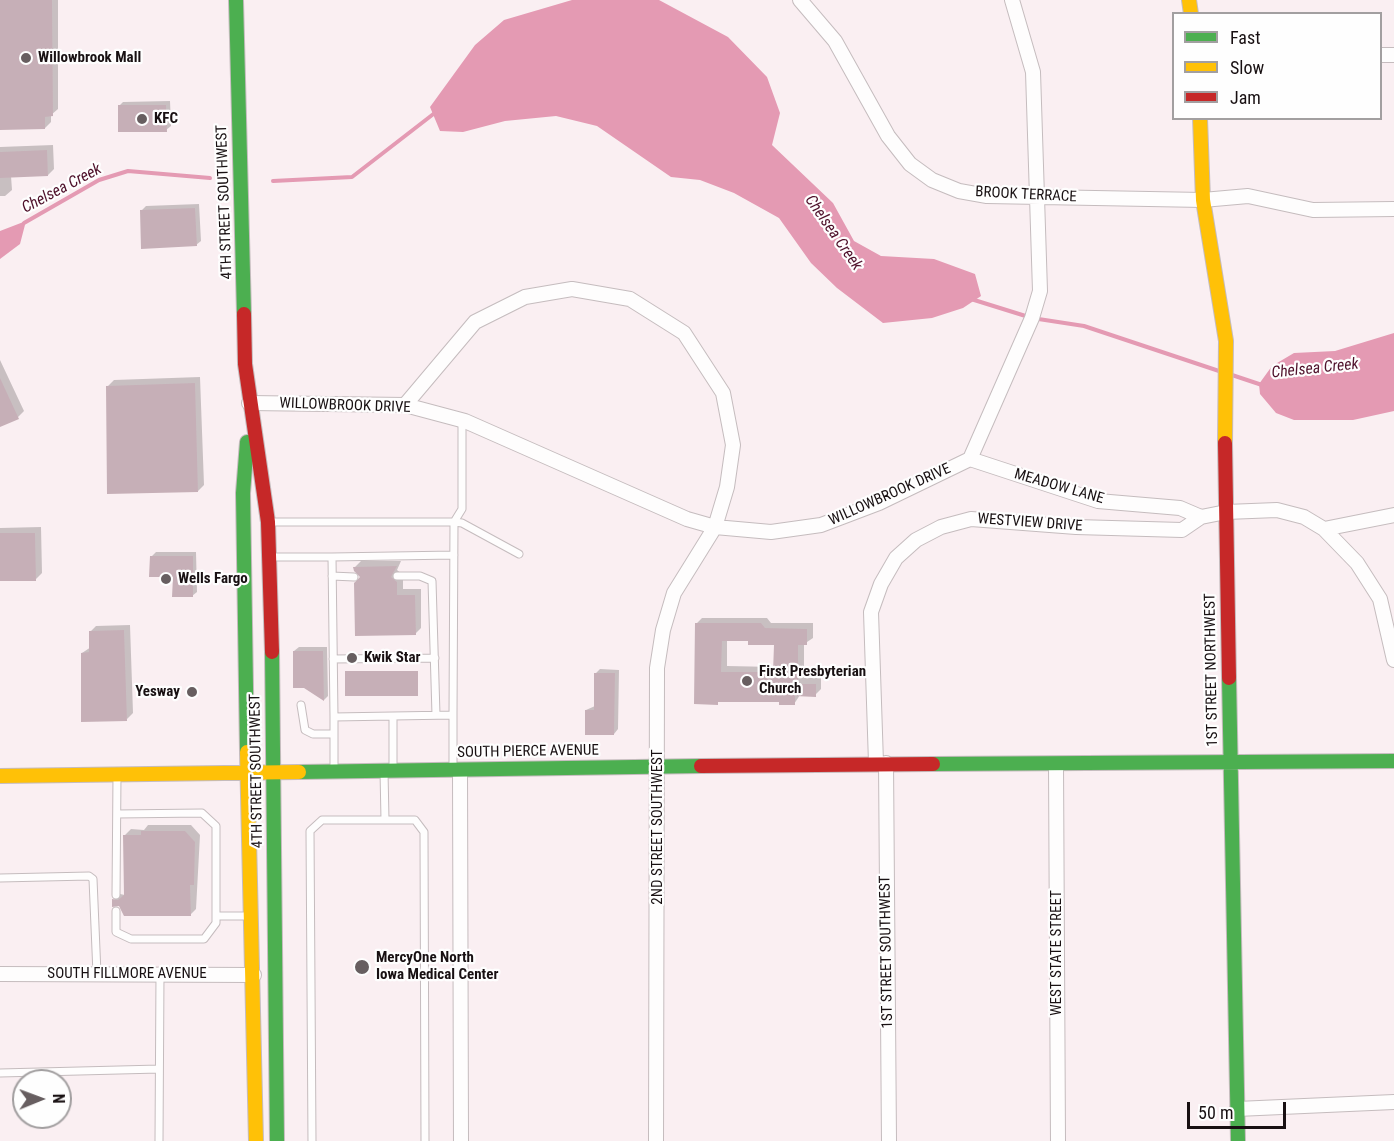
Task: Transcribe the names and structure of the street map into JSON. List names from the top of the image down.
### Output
{
  "streets": {
    "main road": ["4TH STREET SOUTHWEST", "1ST STREET NORTHWEST", "SOUTH PIERCE AVENUE"],
    "street": [
      "BROOK TERRACE",
      "WILLOWBROOK DRIVE",
      "MEADOW LANE",
      "WESTVIEW DRIVE",
      "2ND STREET SOUTHWEST",
      "1ST STREET SOUTHWEST",
      "WEST STATE STREET",
      "SOUTH FILLMORE AVENUE"
    ]
  },
  "crossings": [
    ["BROOK TERRACE", "WILLOWBROOK DRIVE"],
    ["BROOK TERRACE", "1ST STREET NORTHWEST"],
    ["4TH STREET SOUTHWEST", "WILLOWBROOK DRIVE"],
    ["4TH STREET SOUTHWEST", "SOUTH PIERCE AVENUE"],
    ["4TH STREET SOUTHWEST", "SOUTH FILLMORE AVENUE"],
    ["WILLOWBROOK DRIVE", "MEADOW LANE"],
    ["WILLOWBROOK DRIVE", "2ND STREET SOUTHWEST"],
    ["MEADOW LANE", "WESTVIEW DRIVE"],
    ["WESTVIEW DRIVE", "SOUTH PIERCE AVENUE"],
    ["WESTVIEW DRIVE", "1ST STREET SOUTHWEST"],
    ["1ST STREET NORTHWEST", "SOUTH PIERCE AVENUE"],
    ["SOUTH PIERCE AVENUE", "2ND STREET SOUTHWEST"],
    ["SOUTH PIERCE AVENUE", "1ST STREET SOUTHWEST"],
    ["SOUTH PIERCE AVENUE", "WEST STATE STREET"]
  ],
  "water": ["Chelsea Creek"],
  "places": [
    "Willowbrook Mall",
    "KFC",
    "Wells Fargo",
    "Kwik Star",
    "First Presbyterian Church",
    "Yesway",
    "MercyOne North Iowa Medical Center"
  ],
  "legend": ["Fast", "Slow", "Jam"],
  "scale_bar": "50 m",
  "north": "right"
}
